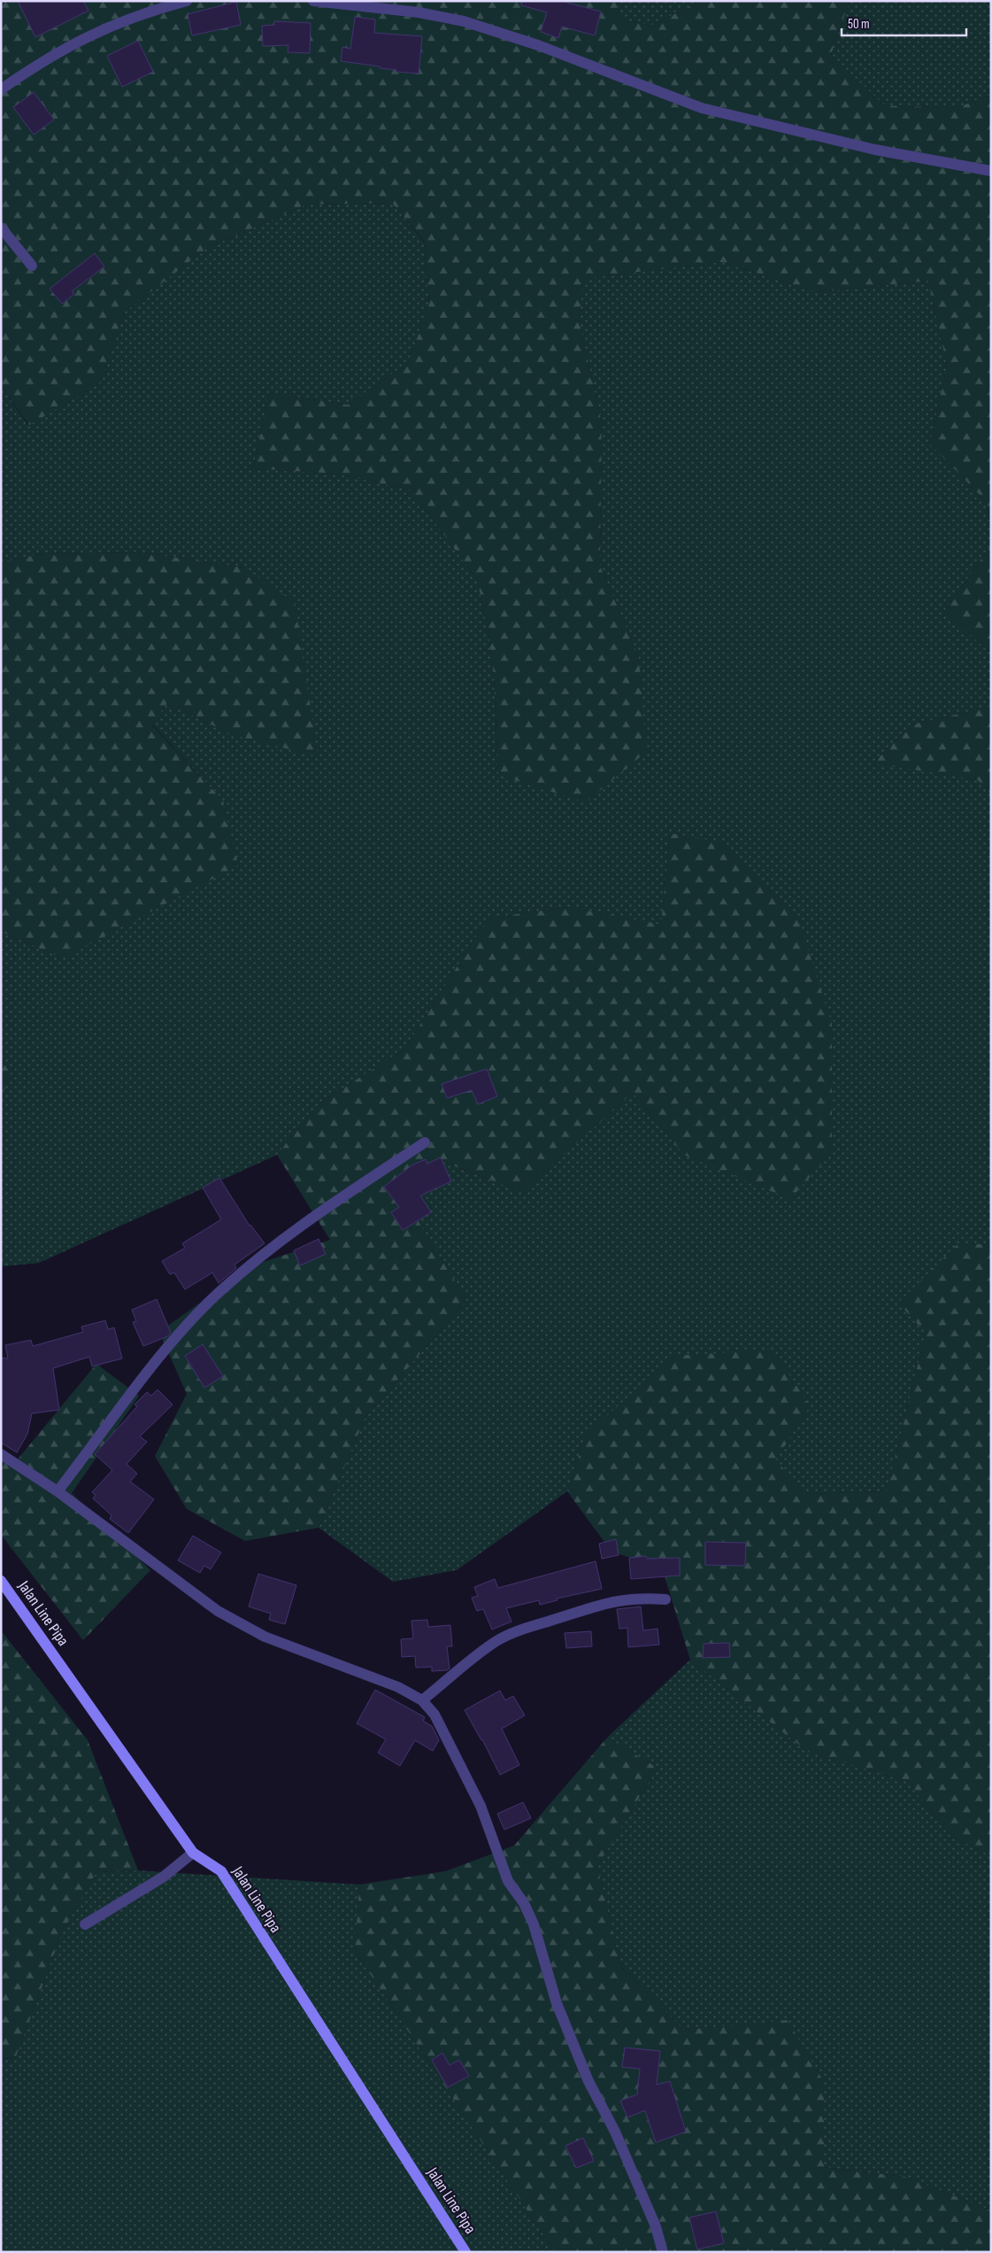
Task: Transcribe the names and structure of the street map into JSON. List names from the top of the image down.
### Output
{
  "streets": {
    "main road": ["Jalan Line Pipa"]
  },
  "scale_bar": "50 m"
}
